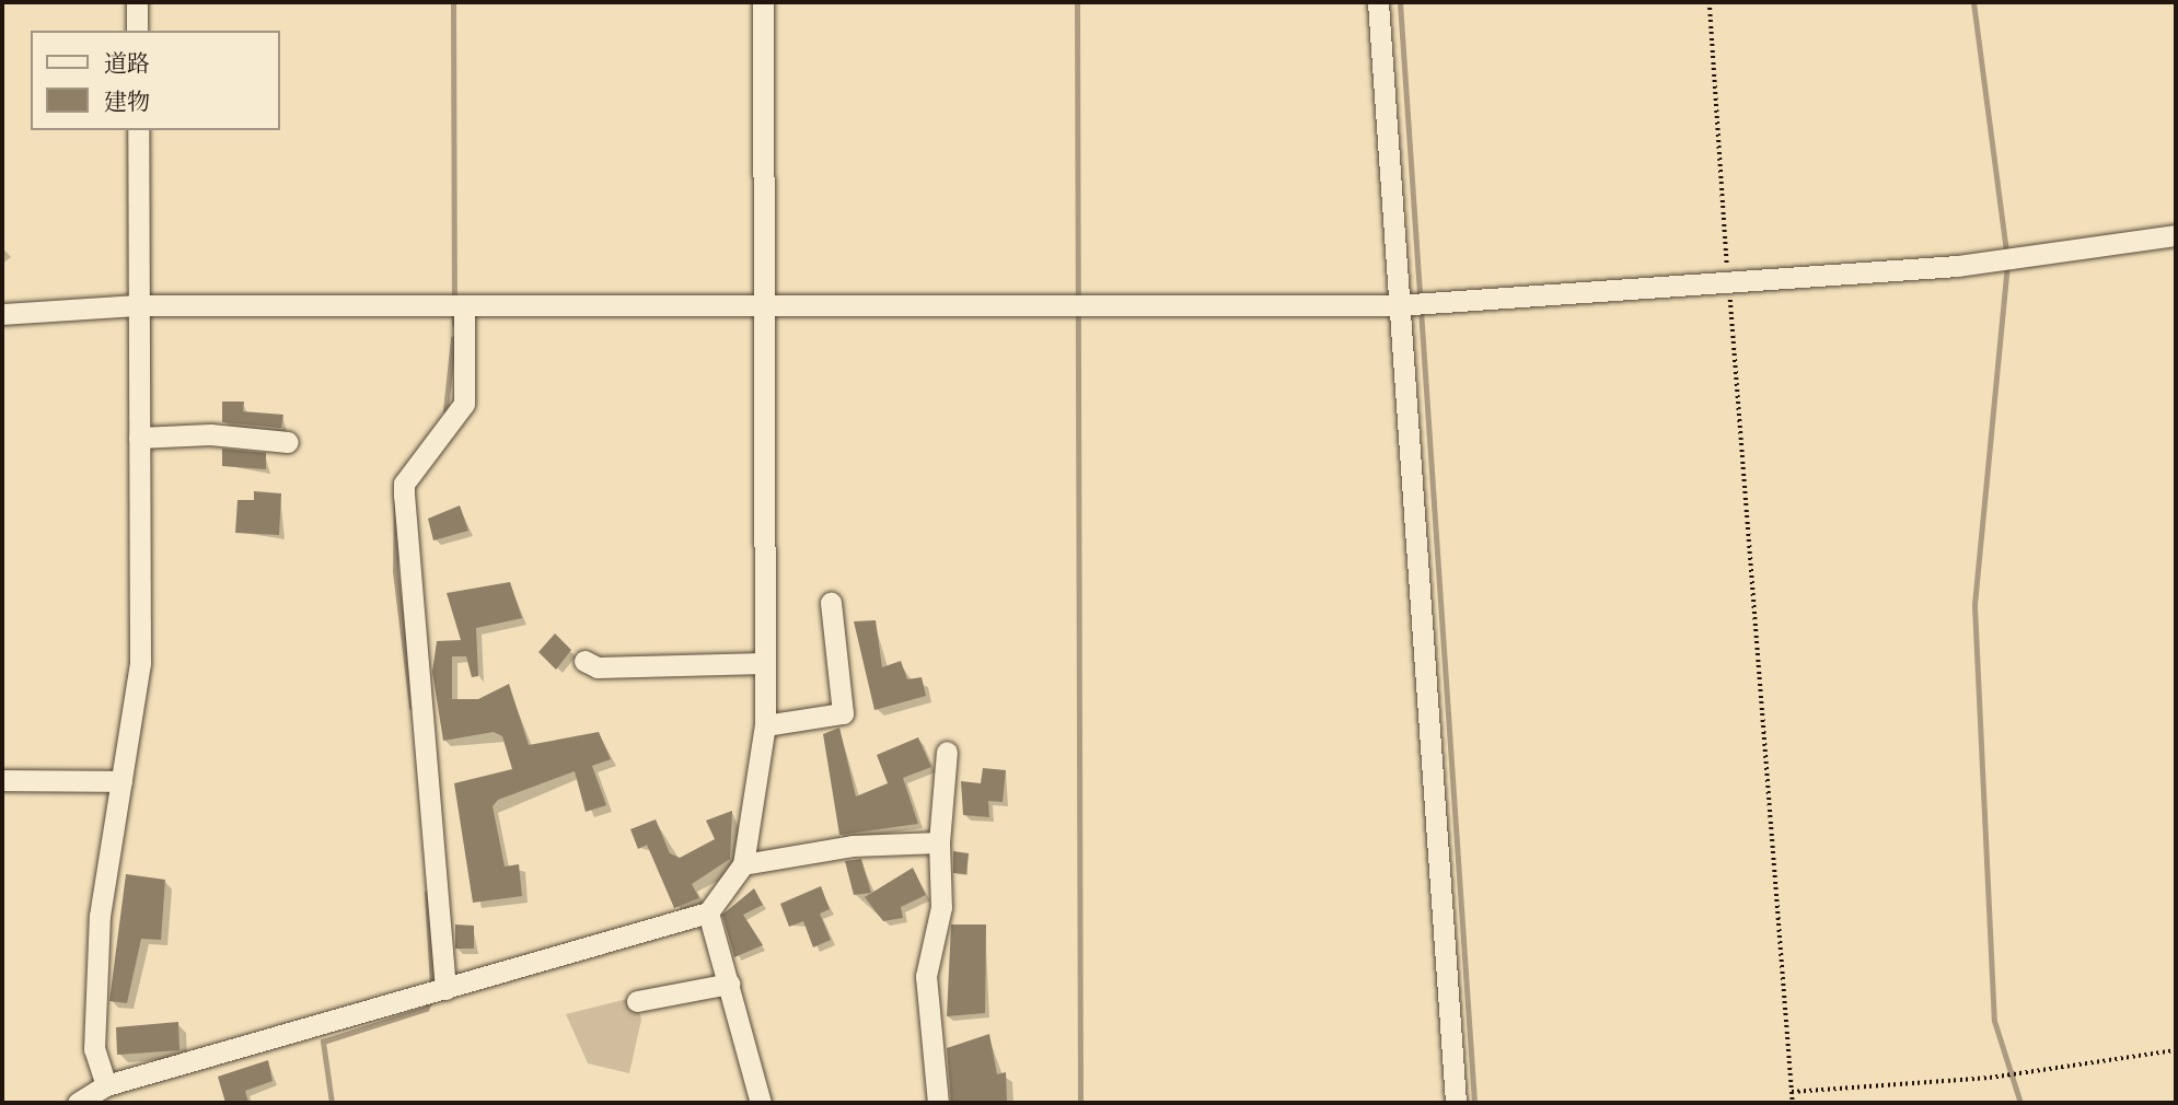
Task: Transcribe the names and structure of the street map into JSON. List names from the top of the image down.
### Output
{
  "legend": ["道路", "建物"]
}
